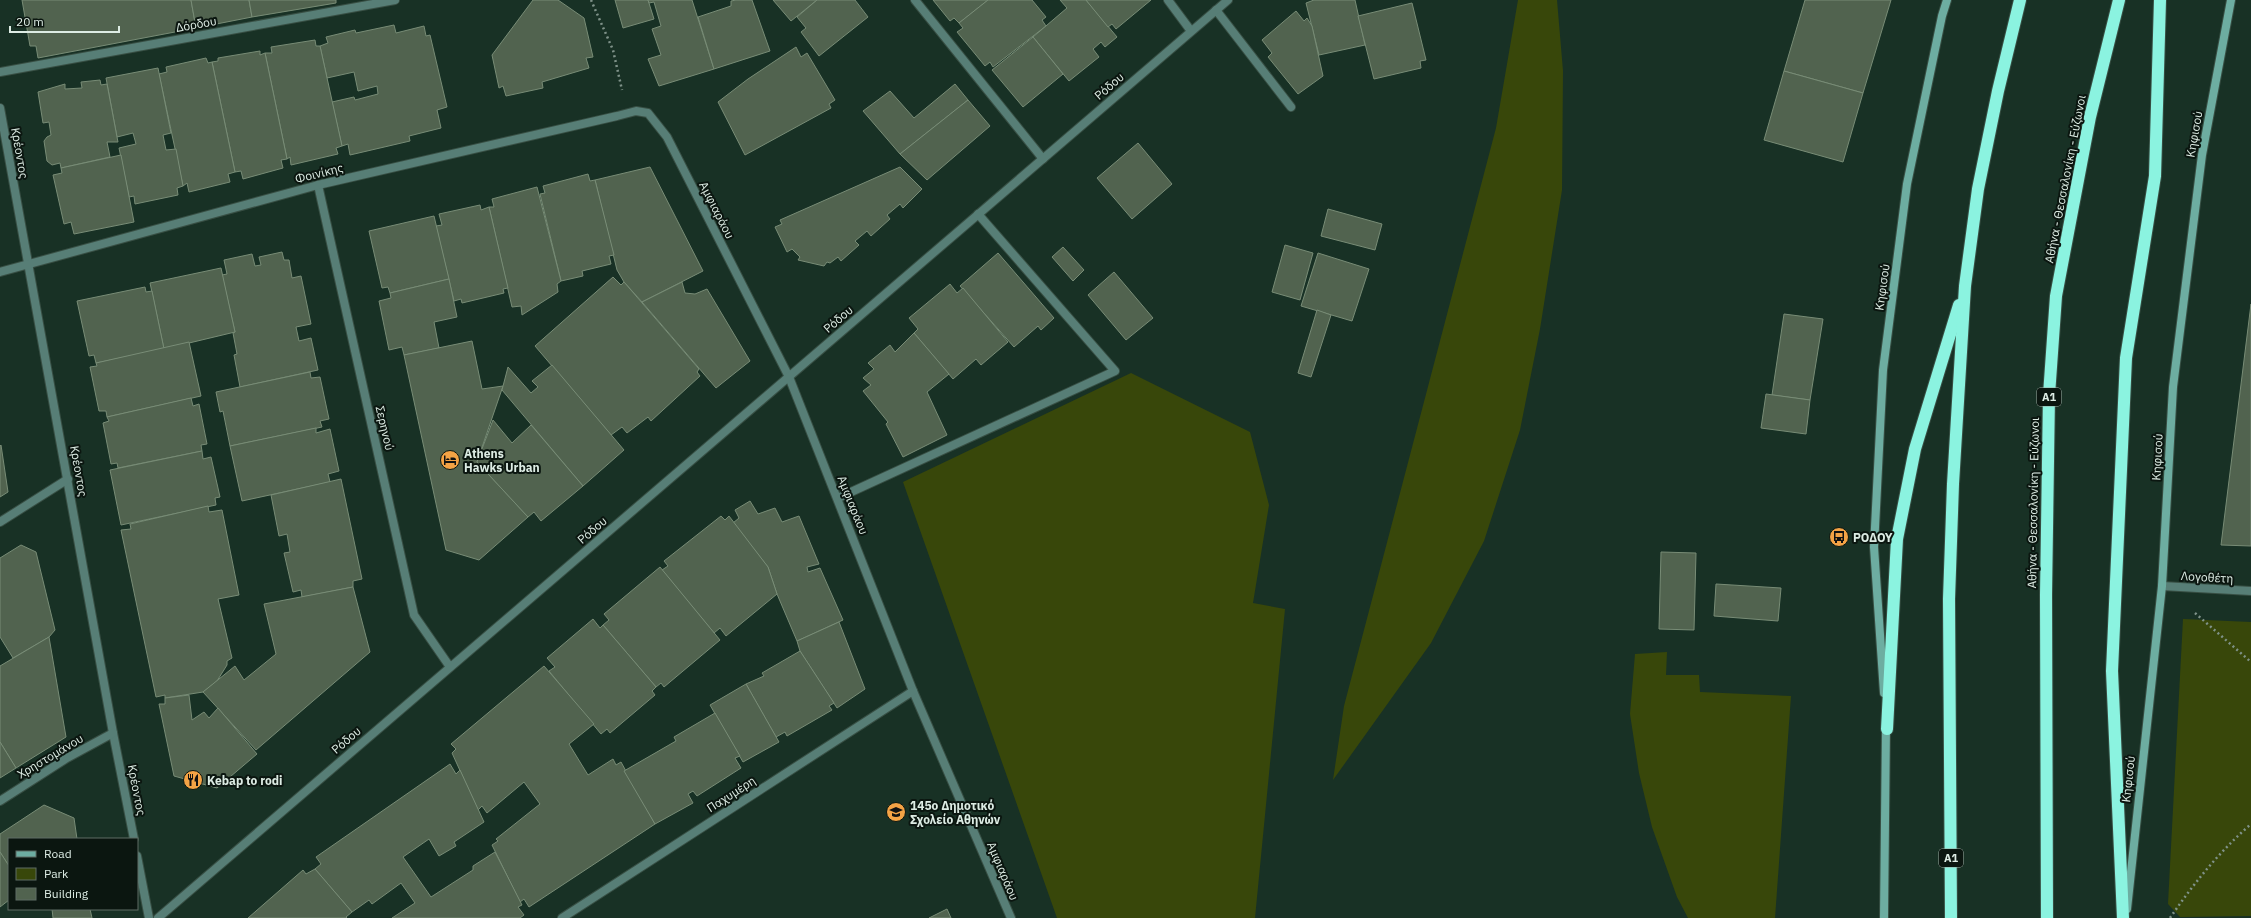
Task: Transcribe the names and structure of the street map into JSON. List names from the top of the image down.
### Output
{
  "streets": {
    "highway": ["Αθήνα - Θεσσαλονίκη - Εύζωνοι", "Α1"],
    "main road": ["Κηφισού"],
    "street": [
      "Δόρδου",
      "Ρόδου",
      "Κρέοντος",
      "Φοινίκης",
      "Αμφιαράου",
      "Σερηνού",
      "Λογοθέτη",
      "Χρηστομάνου",
      "Παχυμέρη"
    ]
  },
  "crossings": [
    ["Ρόδου", "Αμφιαράου"],
    ["Ρόδου", "Σερηνού"],
    ["Κηφισού", "Λογοθέτη"],
    ["Κρέοντος", "Φοινίκης"],
    ["Κρέοντος", "Χρηστομάνου"],
    ["Φοινίκης", "Αμφιαράου"],
    ["Φοινίκης", "Σερηνού"],
    ["Αμφιαράου", "Παχυμέρη"]
  ],
  "places": {
    "hotel": ["Athens Hawks Urban"],
    "bus stop": ["ΡΟΔΟΥ"],
    "restaurant": ["Kebap to rodi"],
    "school or university": ["145ο Δημοτικό Σχολείο Αθηνών"]
  },
  "legend": ["Road", "Park", "Building"],
  "scale_bar": "20 m"
}
